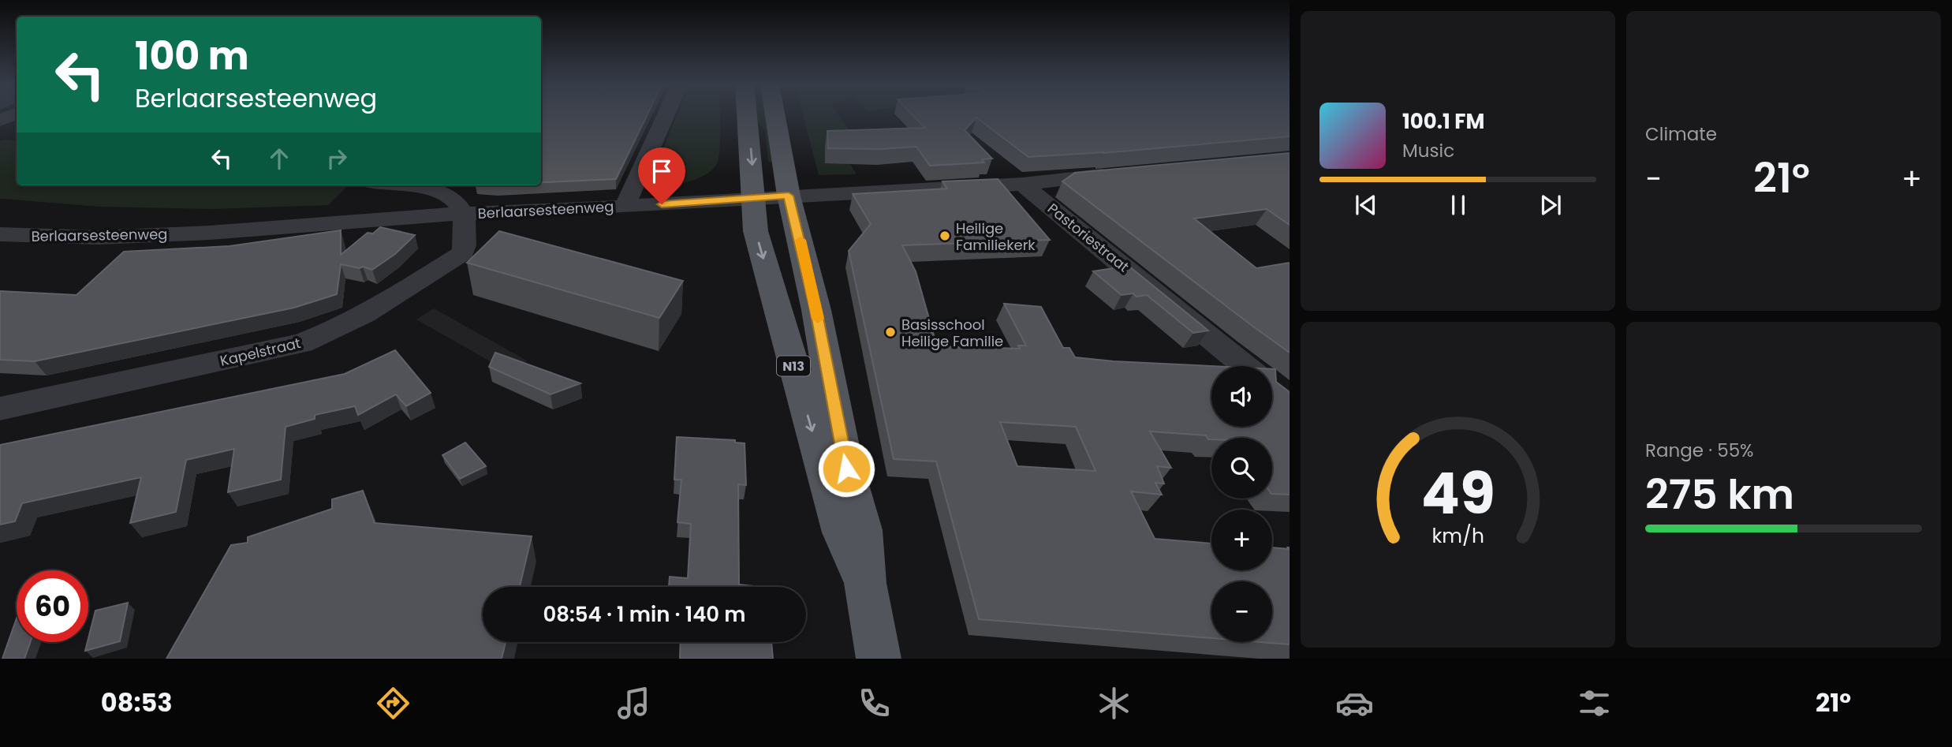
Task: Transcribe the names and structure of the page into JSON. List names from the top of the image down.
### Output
{
  "streets": {
    "main road": ["N13"],
    "street": ["Berlaarsesteenweg", "Pastoriestraat", "Kapelstraat"]
  },
  "crossings": [
    ["Berlaarsesteenweg", "Pastoriestraat"],
    ["Berlaarsesteenweg", "Kapelstraat"],
    ["Berlaarsesteenweg", "N13"]
  ],
  "places": ["Heilige Familiekerk", "Basisschool Heilige Familie"],
  "page": {
    "tile": [
      "Climate",
      ["Range · 55%", "275 km"]
    ],
    "turn": ["100 m", "Berlaarsesteenweg"],
    "song": ["100.1 FM", "Music"],
    "heat": ["−", "21°", "+"],
    "map_buttons": ["+", "−"],
    "limit": "60",
    "trip": "08:54 · 1 min · 140 m",
    "tabs": ["08:53", "21°"],
    "gauge": ["49", "km/h"]
  }
}
